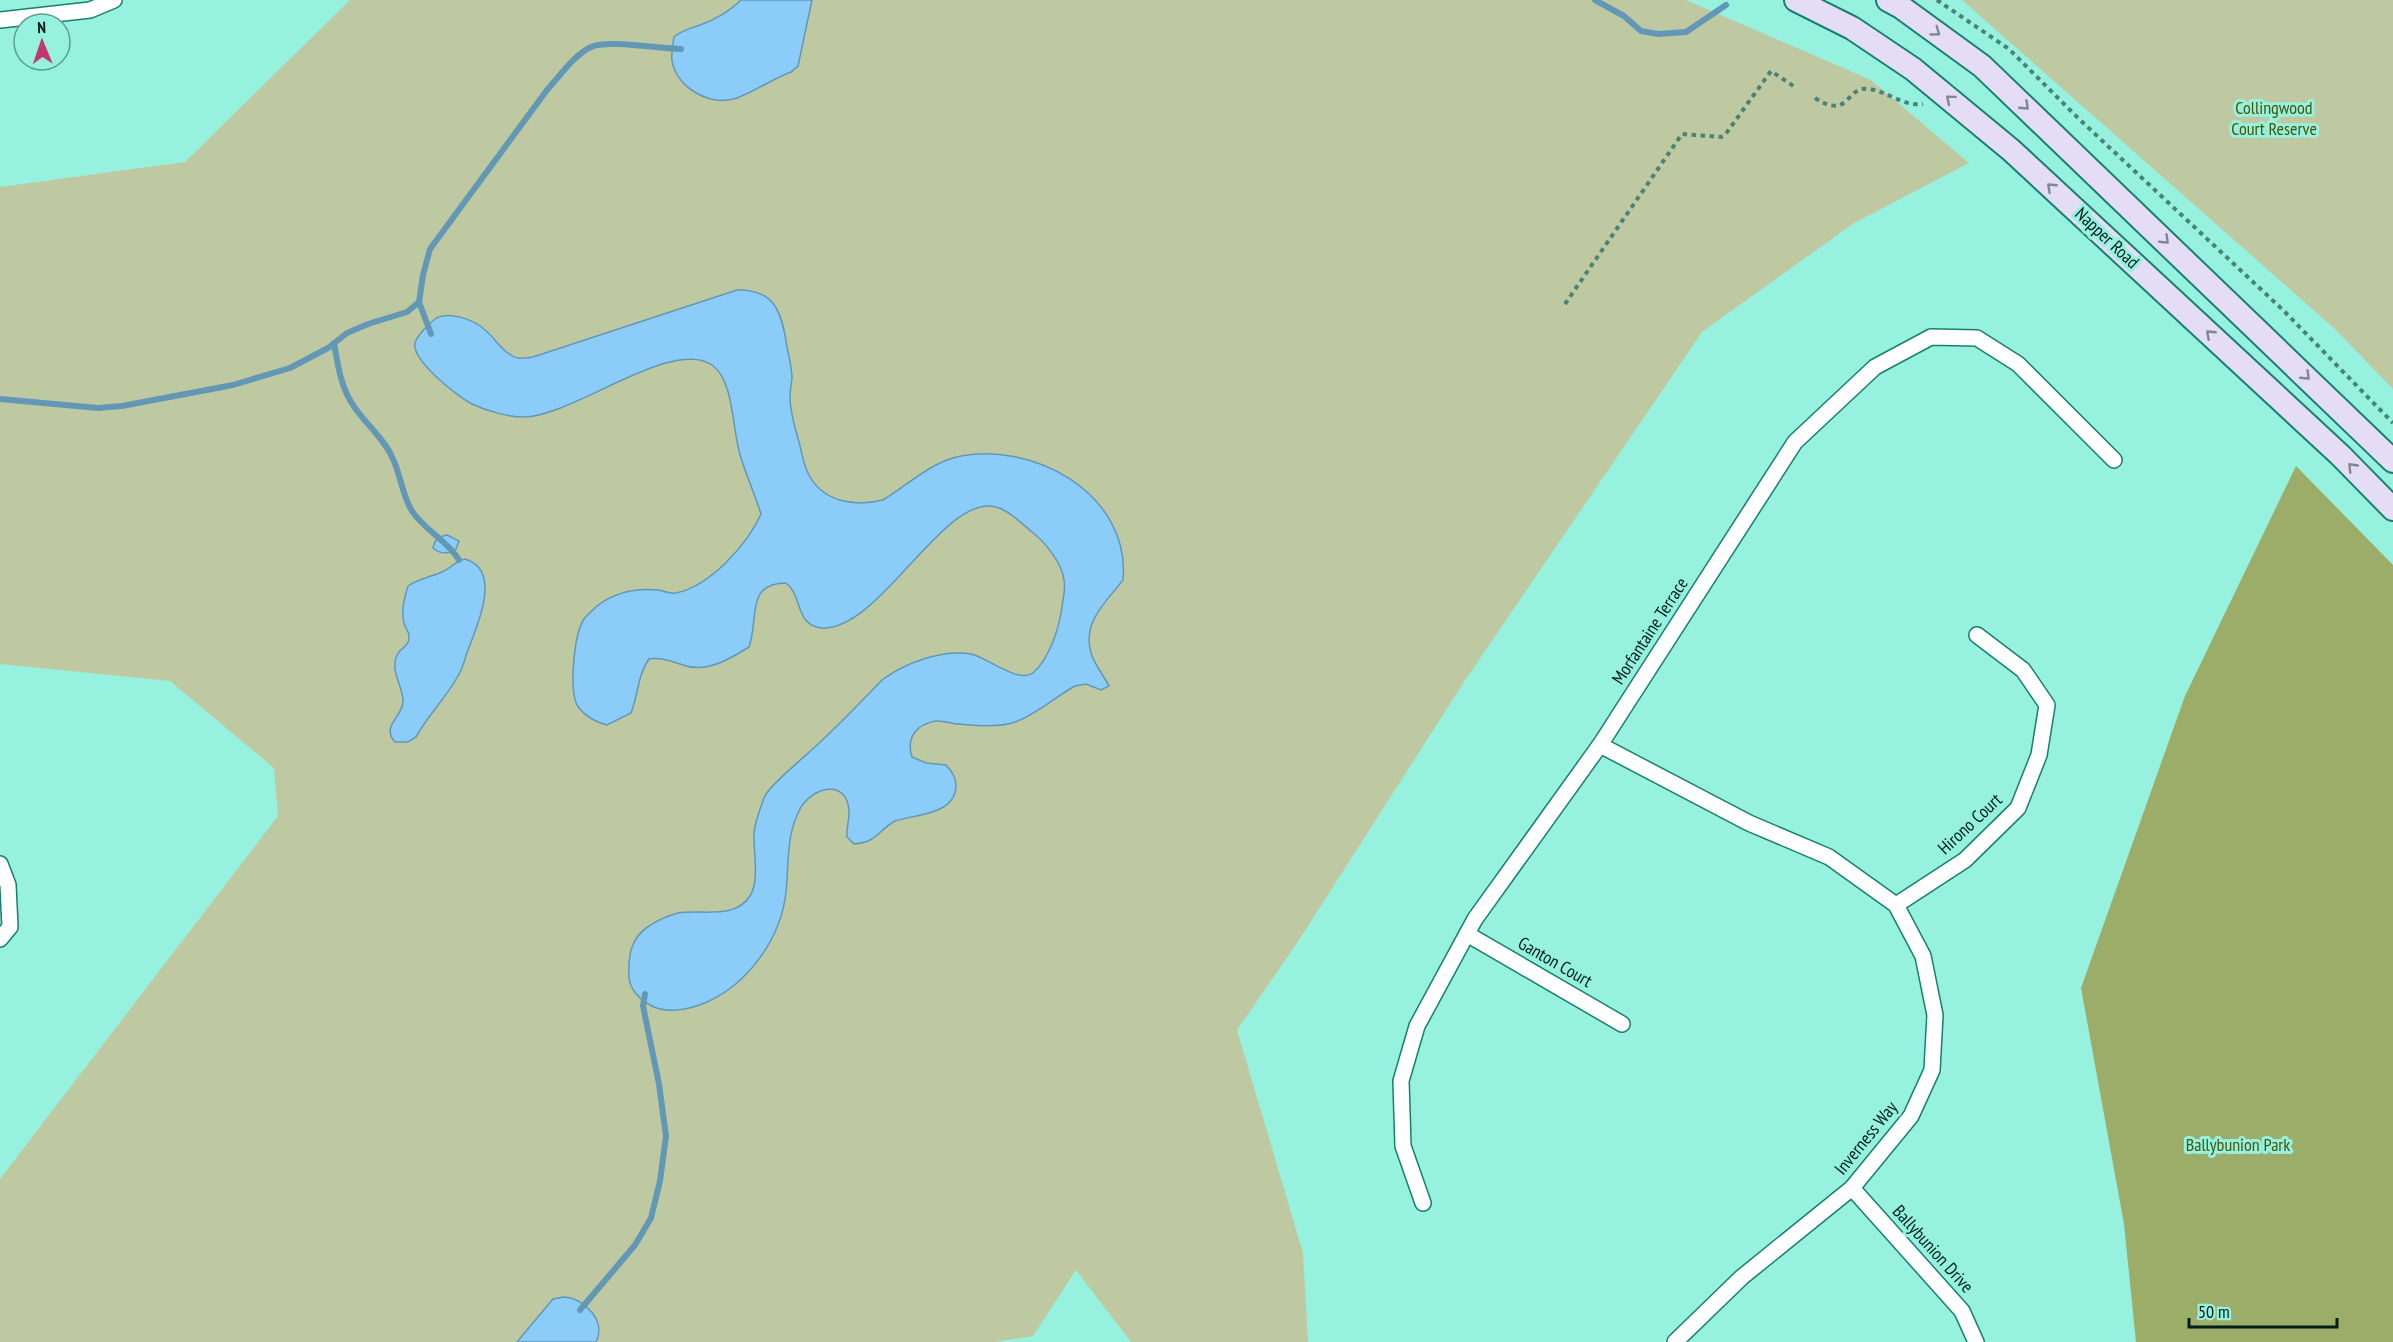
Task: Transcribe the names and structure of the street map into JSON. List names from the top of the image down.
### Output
{
  "streets": {
    "main road": ["Napper Road"],
    "street": [
      "Morfantaine Terrace",
      "Hirono Court",
      "Ganton Court",
      "Inverness Way",
      "Ballybunion Drive"
    ]
  },
  "crossings": [
    ["Morfantaine Terrace", "Ganton Court"],
    ["Morfantaine Terrace", "Inverness Way"],
    ["Hirono Court", "Inverness Way"],
    ["Inverness Way", "Ballybunion Drive"]
  ],
  "parks": ["Collingwood Court Reserve", "Ballybunion Park"],
  "scale_bar": "50 m",
  "north": "top"
}
